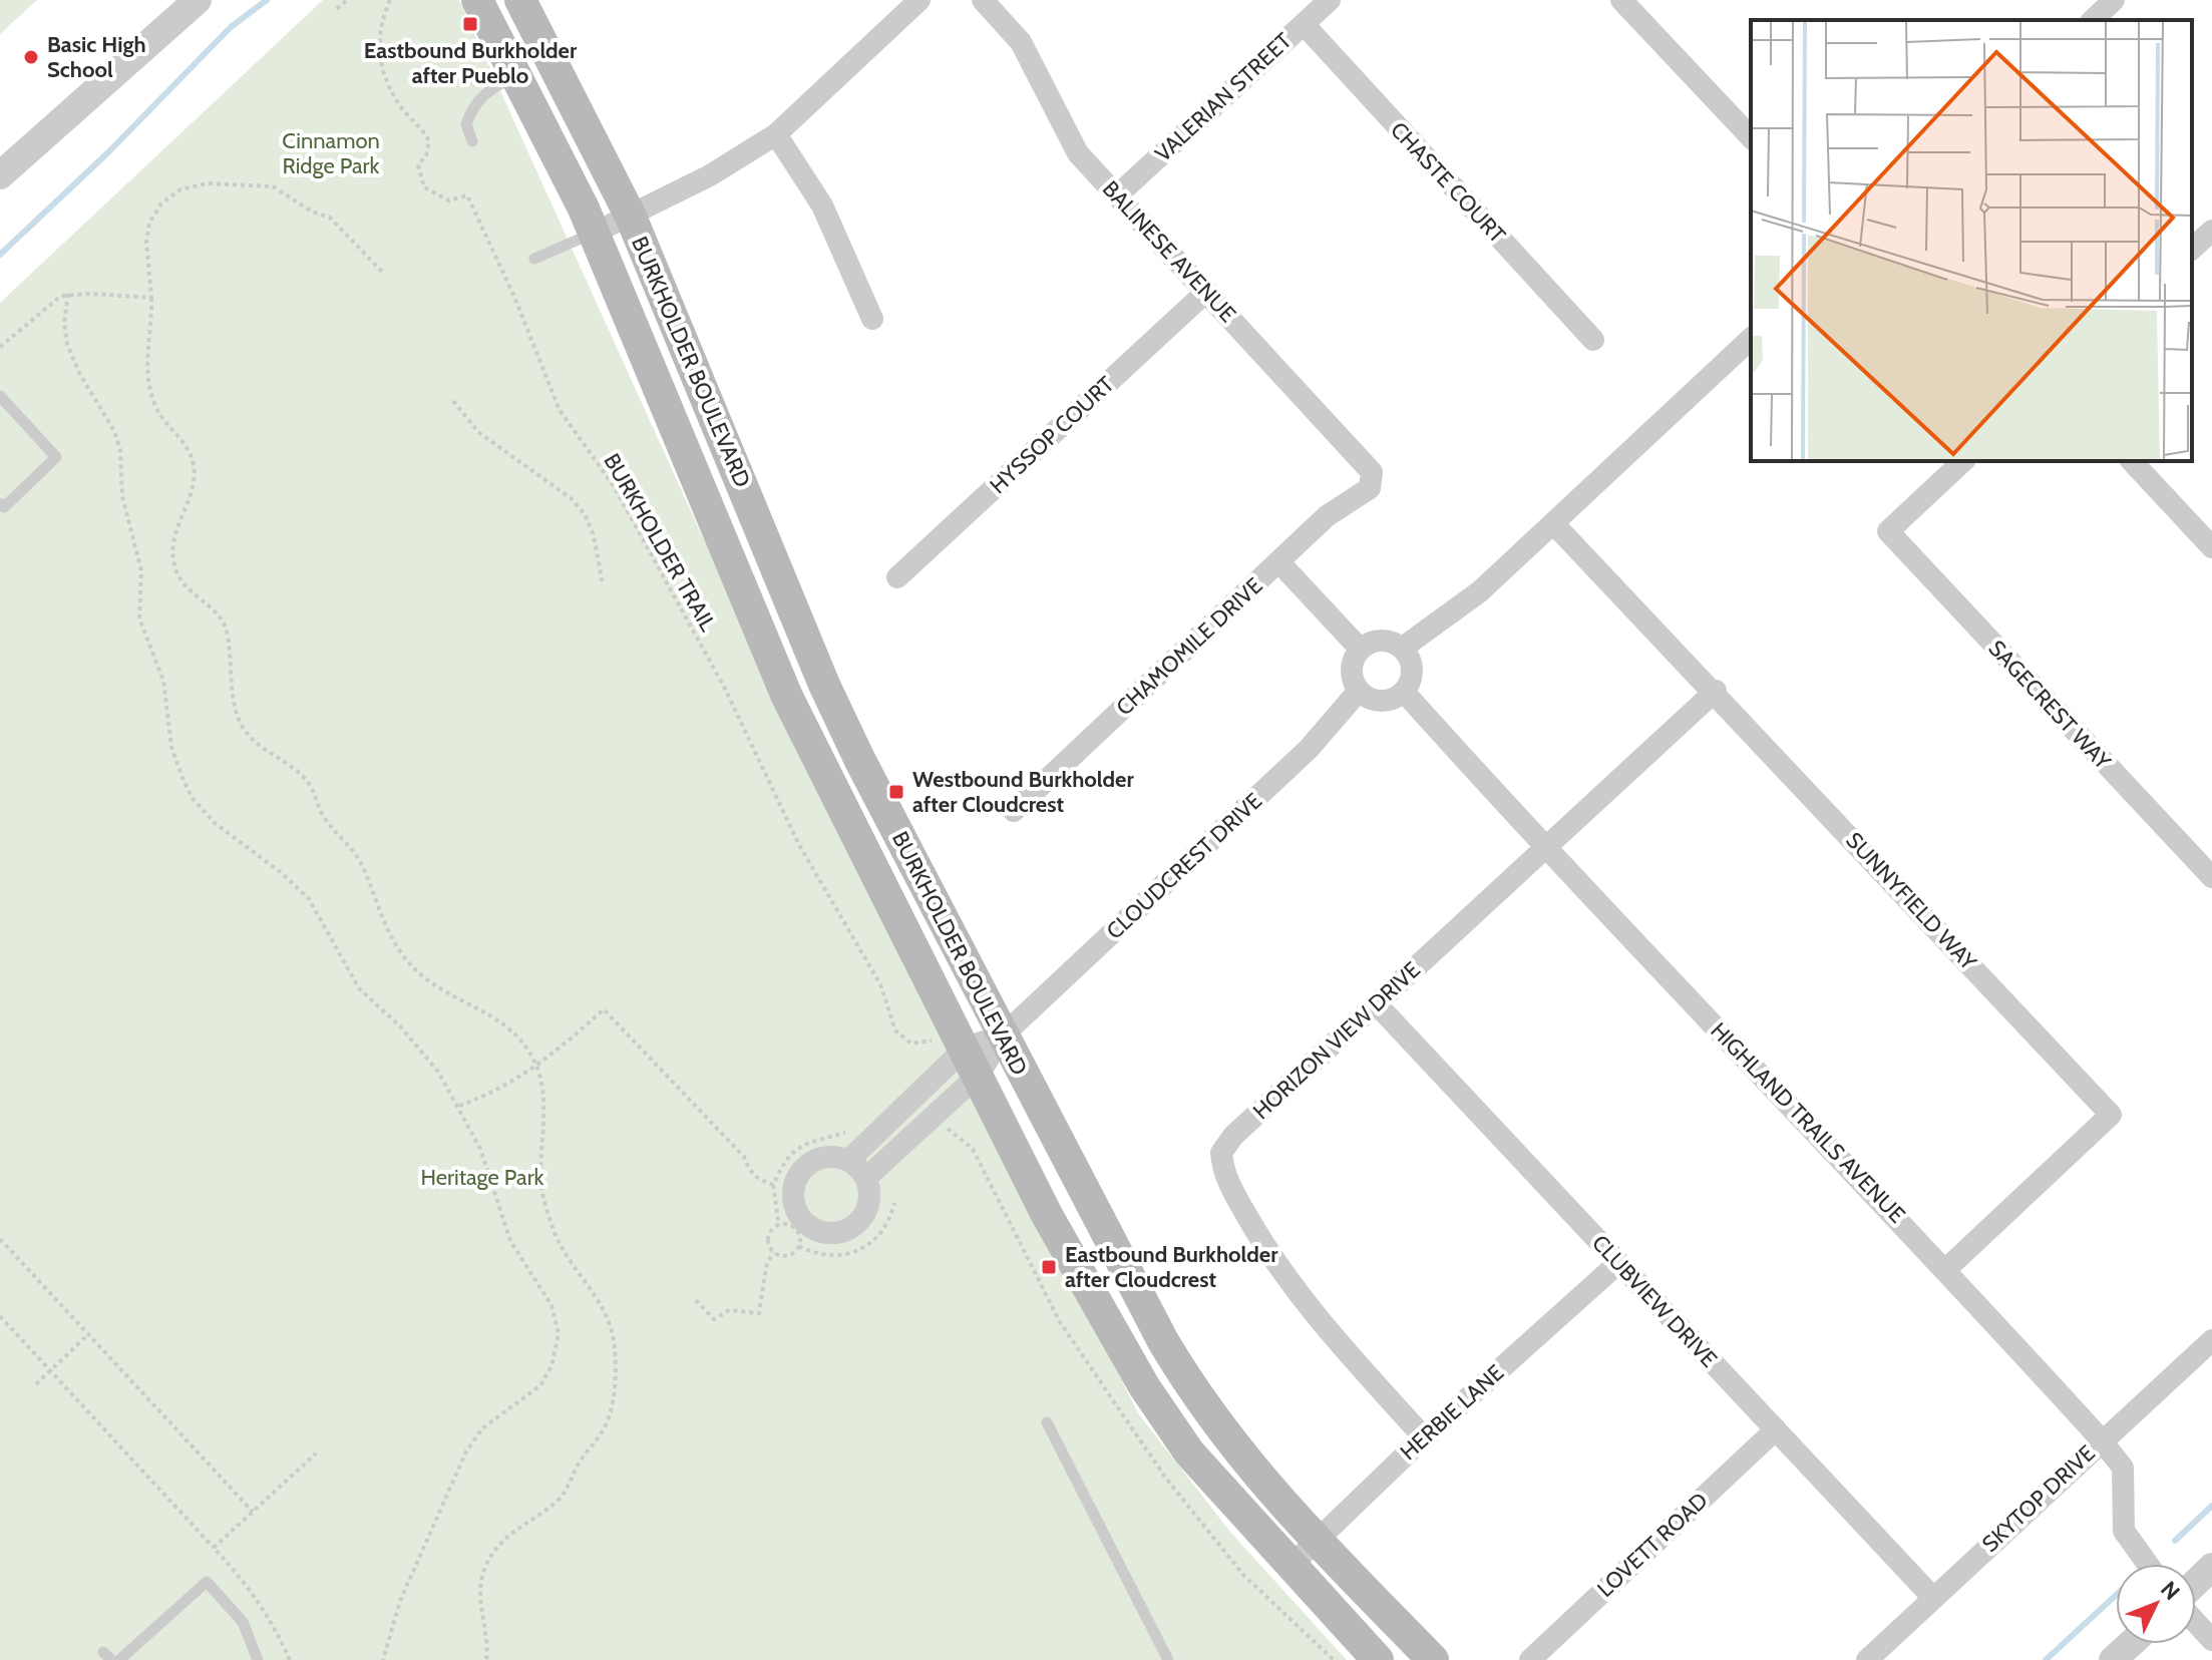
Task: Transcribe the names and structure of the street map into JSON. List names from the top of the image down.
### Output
{
  "streets": {
    "main road": ["BURKHOLDER BOULEVARD"],
    "street": [
      "VALERIAN STREET",
      "CHASTE COURT",
      "BALINESE AVENUE",
      "HYSSOP COURT",
      "CHAMOMILE DRIVE",
      "SAGECREST WAY",
      "CLOUDCREST DRIVE",
      "SUNNYFIELD WAY",
      "HORIZON VIEW DRIVE",
      "HIGHLAND TRAILS AVENUE",
      "CLUBVIEW DRIVE",
      "HERBIE LANE",
      "SKYTOP DRIVE",
      "LOVETT ROAD"
    ],
    "path": ["BURKHOLDER TRAIL"]
  },
  "crossings": [
    ["VALERIAN STREET", "CHASTE COURT"],
    ["VALERIAN STREET", "BALINESE AVENUE"],
    ["BALINESE AVENUE", "HYSSOP COURT"],
    ["BALINESE AVENUE", "CHAMOMILE DRIVE"],
    ["BURKHOLDER BOULEVARD", "BURKHOLDER TRAIL"],
    ["BURKHOLDER BOULEVARD", "CLOUDCREST DRIVE"],
    ["BURKHOLDER BOULEVARD", "HERBIE LANE"],
    ["BURKHOLDER TRAIL", "CLOUDCREST DRIVE"],
    ["CLOUDCREST DRIVE", "HIGHLAND TRAILS AVENUE"],
    ["SUNNYFIELD WAY", "HORIZON VIEW DRIVE"],
    ["SUNNYFIELD WAY", "HIGHLAND TRAILS AVENUE"],
    ["HORIZON VIEW DRIVE", "HIGHLAND TRAILS AVENUE"],
    ["HORIZON VIEW DRIVE", "CLUBVIEW DRIVE"],
    ["HORIZON VIEW DRIVE", "HERBIE LANE"],
    ["HIGHLAND TRAILS AVENUE", "SKYTOP DRIVE"],
    ["CLUBVIEW DRIVE", "HERBIE LANE"],
    ["CLUBVIEW DRIVE", "SKYTOP DRIVE"],
    ["CLUBVIEW DRIVE", "LOVETT ROAD"]
  ],
  "parks": ["Cinnamon Ridge Park", "Heritage Park"],
  "places": {
    "transit": ["Eastbound Burkholder after Pueblo", "Westbound Burkholder after Cloudcrest", "Eastbound Burkholder after Cloudcrest"],
    "other": ["Basic High School"]
  },
  "north": "top right"
}
